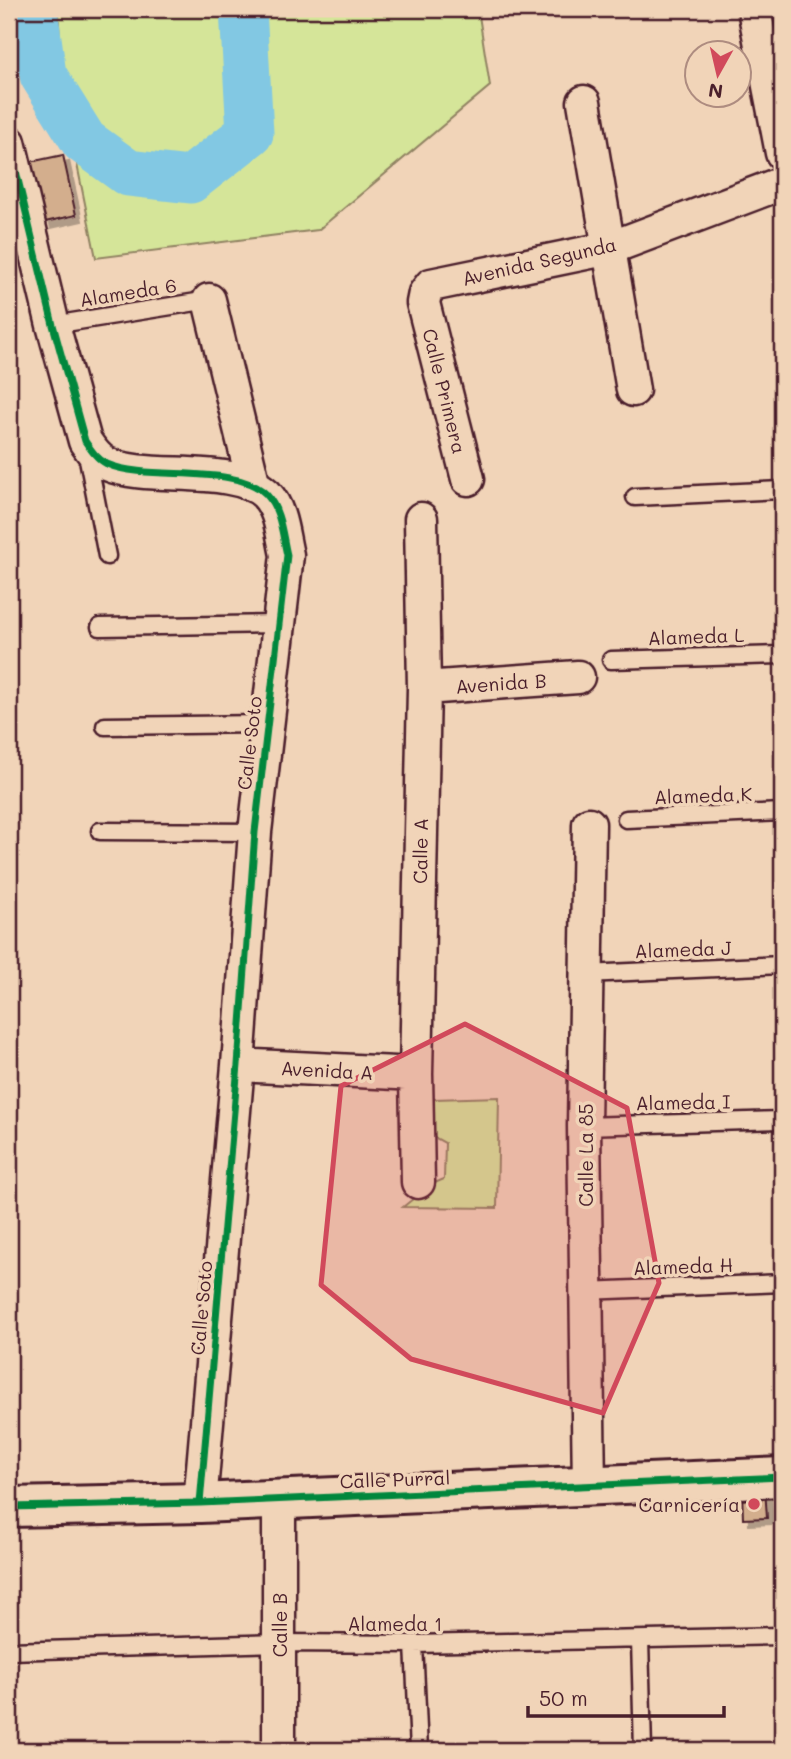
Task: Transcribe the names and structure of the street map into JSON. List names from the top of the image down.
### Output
{
  "streets": {
    "street": [
      "Avenida Segunda",
      "Calle Primera",
      "Avenida B",
      "Calle Soto",
      "Calle A",
      "Avenida A",
      "Calle La 85",
      "Calle Purral",
      "Calle B"
    ],
    "lane": [
      "Alameda 6",
      "Alameda L",
      "Alameda K",
      "Alameda J",
      "Alameda I",
      "Alameda H",
      "Alameda 1"
    ]
  },
  "crossings": [
    ["Avenida Segunda", "Calle Primera"],
    ["Avenida B", "Calle A"],
    ["Calle Soto", "Avenida A"],
    ["Calle Soto", "Calle Purral"],
    ["Calle A", "Avenida A"],
    ["Alameda J", "Calle La 85"],
    ["Alameda I", "Calle La 85"],
    ["Calle La 85", "Alameda H"],
    ["Calle La 85", "Calle Purral"],
    ["Calle Purral", "Calle B"],
    ["Alameda 1", "Calle B"]
  ],
  "places": ["Carnicería"],
  "scale_bar": "50 m",
  "north": "bottom"
}
